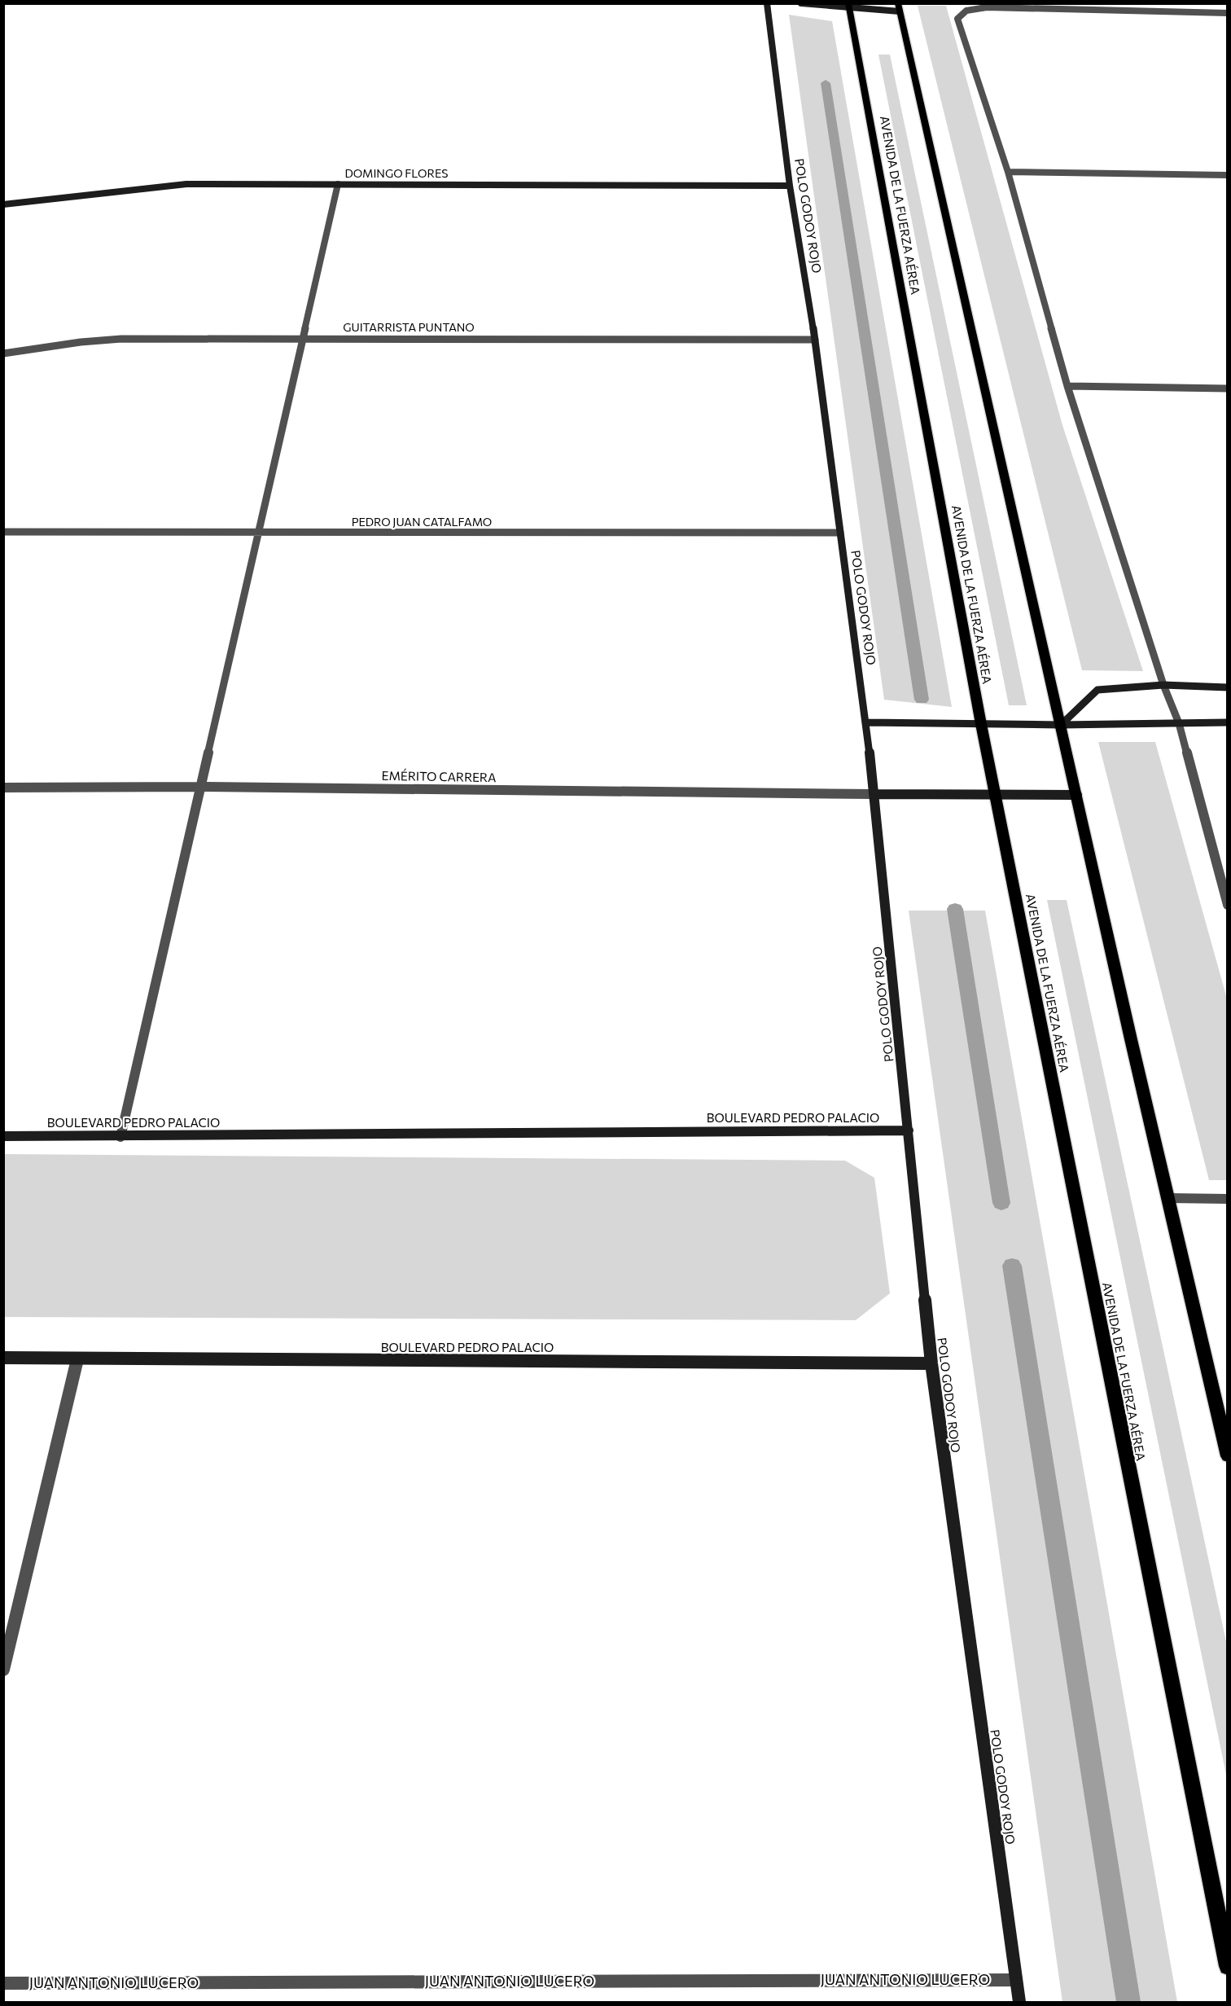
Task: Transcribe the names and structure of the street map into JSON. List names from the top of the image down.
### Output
{
  "streets": {
    "main road": ["AVENIDA DE LA FUERZA AÉREA"],
    "street": [
      "DOMINGO FLORES",
      "POLO GODOY ROJO",
      "GUITARRISTA PUNTANO",
      "PEDRO JUAN CATALFAMO",
      "EMÉRITO CARRERA",
      "BOULEVARD PEDRO PALACIO",
      "JUAN ANTONIO LUCERO"
    ]
  },
  "crossings": [
    ["DOMINGO FLORES", "POLO GODOY ROJO"],
    ["POLO GODOY ROJO", "GUITARRISTA PUNTANO"],
    ["POLO GODOY ROJO", "PEDRO JUAN CATALFAMO"],
    ["POLO GODOY ROJO", "EMÉRITO CARRERA"],
    ["POLO GODOY ROJO", "BOULEVARD PEDRO PALACIO"],
    ["POLO GODOY ROJO", "JUAN ANTONIO LUCERO"]
  ]
}
